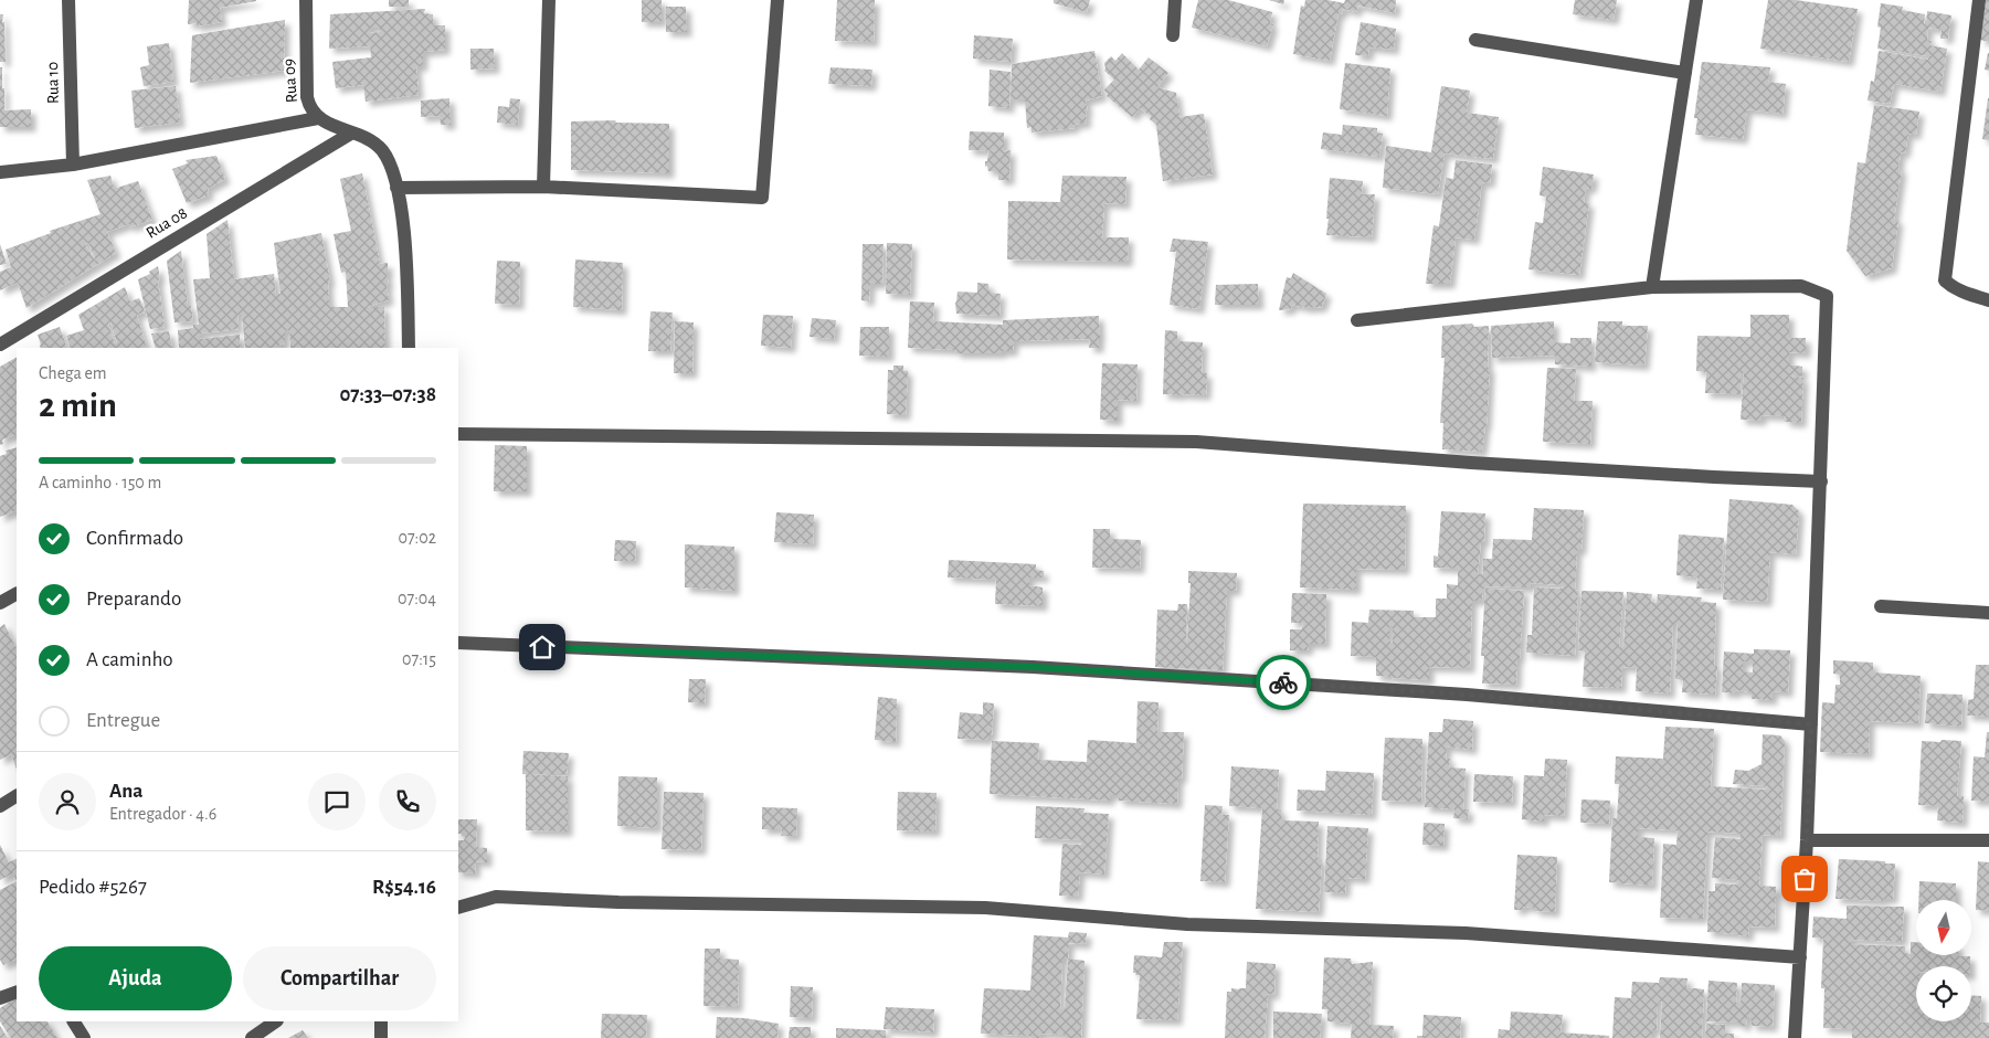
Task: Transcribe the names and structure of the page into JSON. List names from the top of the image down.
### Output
{
  "streets": {
    "street": ["Rua 09", "Rua 10", "Rua 08"]
  },
  "crossings": [
    ["Rua 09", "Rua 08"]
  ],
  "north": "bottom",
  "page": {
    "heading": ["2 min", "Chega em", "07:33–07:38"],
    "panel": [
      "Ana",
      "Entregador · 4.6",
      "Pedido #5267",
      "R$54.16"
    ],
    "bar": "A caminho · 150 m",
    "list": [
      ["Confirmado", "07:02"],
      ["Preparando", "07:04"],
      ["A caminho", "07:15"],
      "Entregue"
    ],
    "buttons": ["Ajuda", "Compartilhar"]
  }
}
